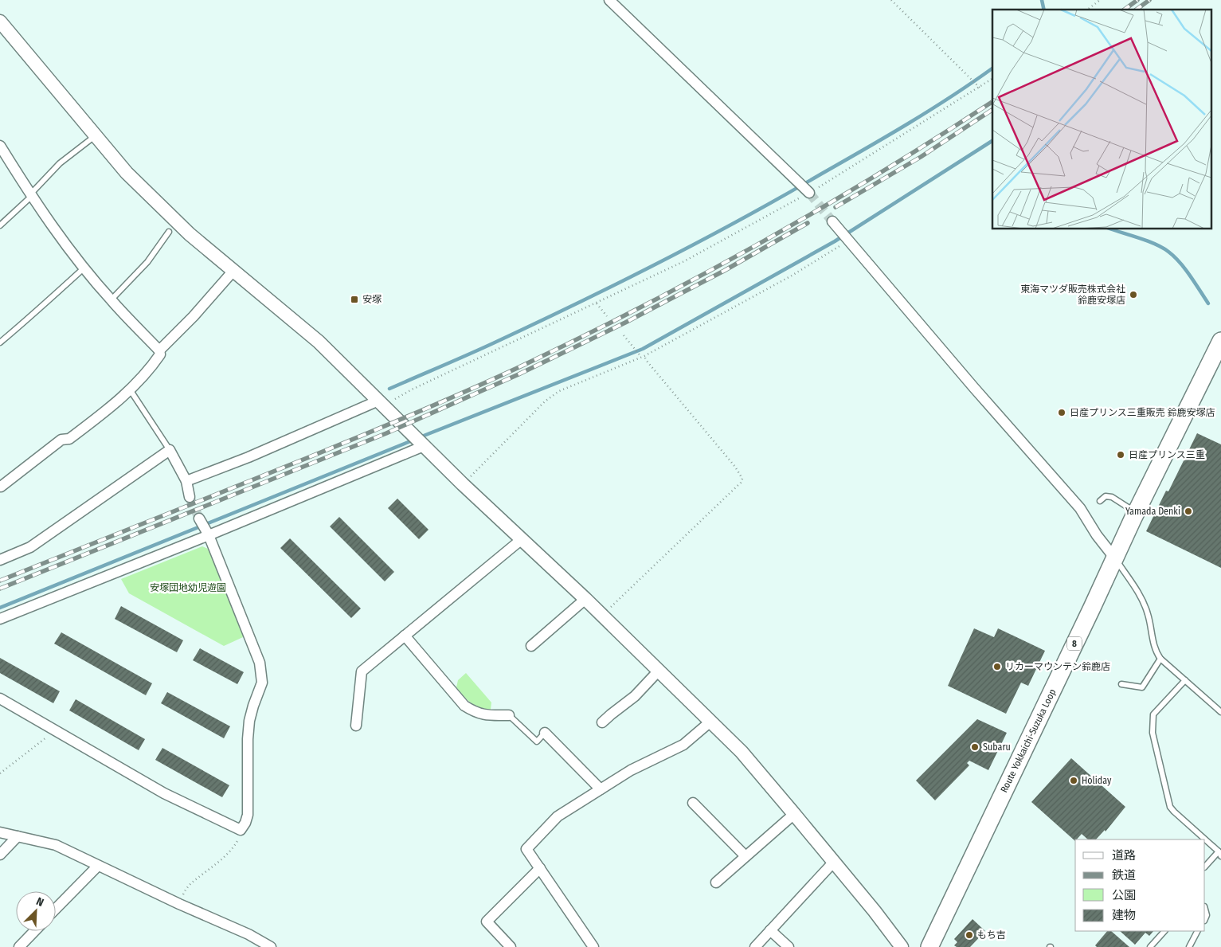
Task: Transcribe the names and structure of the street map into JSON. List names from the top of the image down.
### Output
{
  "streets": {
    "main road": ["8", "Route Yokkaichi-Suzuka Loop"]
  },
  "parks": ["安塚団地幼児遊園"],
  "places": {
    "other": [
      "東海マツダ販売株式会社 鈴鹿安塚店",
      "日産プリンス三重販売 鈴鹿安塚店",
      "日産プリンス三重",
      "Yamada Denki",
      "リカーマウンテン鈴鹿店",
      "Subaru",
      "Holiday",
      "もち吉"
    ],
    "transit": ["安塚"]
  },
  "legend": [
    "道路",
    "鉄道",
    "公園",
    "建物"
  ],
  "north": "top right"
}
